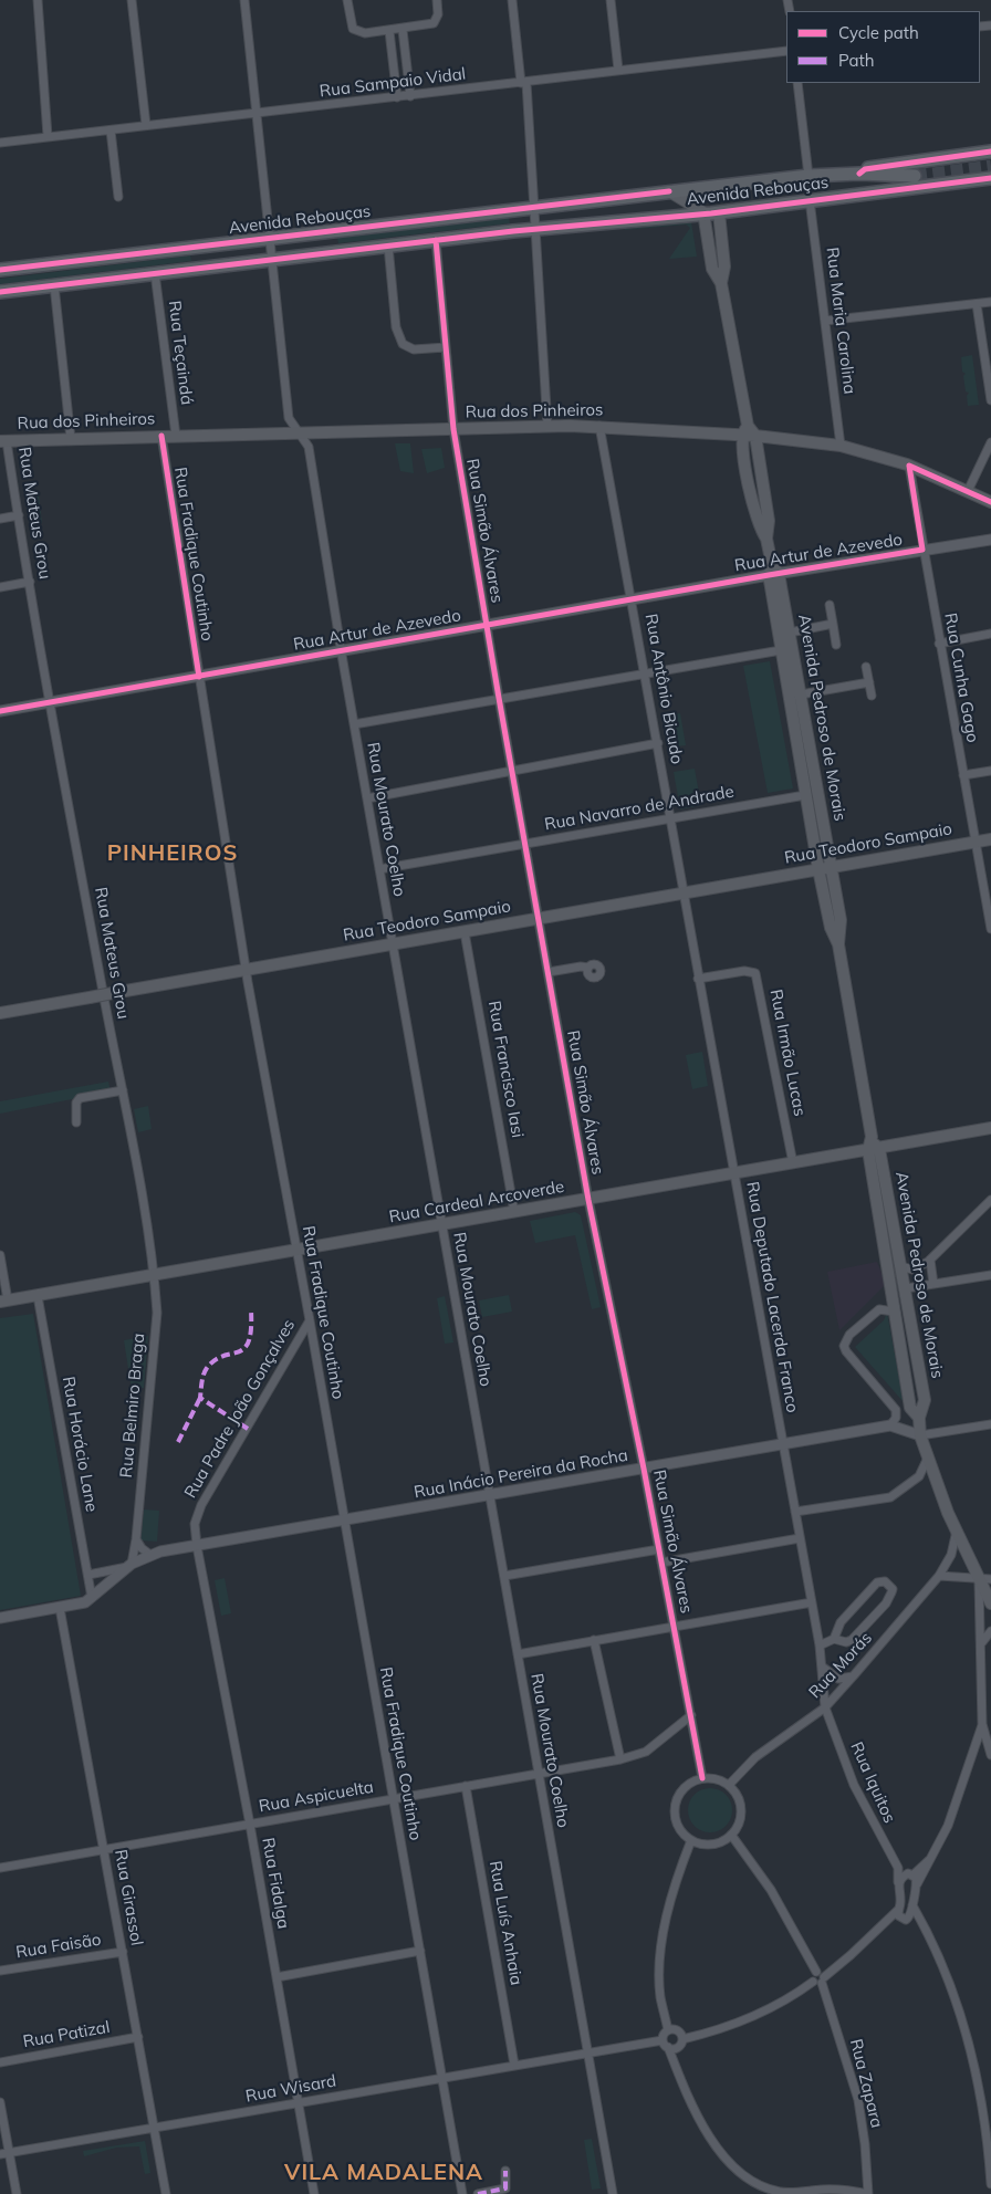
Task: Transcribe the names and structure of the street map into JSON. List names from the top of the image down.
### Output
{
  "streets": {
    "main road": [
      "Avenida Rebouças",
      "Rua dos Pinheiros",
      "Avenida Pedroso de Morais",
      "Rua Teodoro Sampaio",
      "Rua Cardeal Arcoverde"
    ],
    "street": [
      "Rua Sampaio Vidal",
      "Rua Maria Carolina",
      "Rua Teçaindá",
      "Rua Mateus Grou",
      "Rua Simão Álvares",
      "Rua Artur de Azevedo",
      "Rua Fradique Coutinho",
      "Rua Cunha Gago",
      "Rua Antônio Bicudo",
      "Rua Navarro de Andrade",
      "Rua Mourato Coelho",
      "Rua Irmão Lucas",
      "Rua Francisco Iasi",
      "Rua Deputado Lacerda Franco",
      "Rua Belmiro Braga",
      "Rua Padre João Gonçalves",
      "Rua Horácio Lane",
      "Rua Inácio Pereira da Rocha",
      "Rua Morás",
      "Rua Iquitos",
      "Rua Aspicuelta",
      "Rua Fidalga",
      "Rua Girassol",
      "Rua Luís Anhaia",
      "Rua Faisão",
      "Rua Patizal",
      "Rua Zapara",
      "Rua Wisard"
    ]
  },
  "crossings": [
    ["Rua Sampaio Vidal", "Rua Mourato Coelho"],
    ["Avenida Rebouças", "Rua Maria Carolina"],
    ["Avenida Rebouças", "Rua Teçaindá"],
    ["Avenida Rebouças", "Rua Simão Álvares"],
    ["Avenida Rebouças", "Avenida Pedroso de Morais"],
    ["Avenida Rebouças", "Rua Mourato Coelho"],
    ["Rua Teçaindá", "Rua dos Pinheiros"],
    ["Rua dos Pinheiros", "Rua Mateus Grou"],
    ["Rua dos Pinheiros", "Rua Simão Álvares"],
    ["Rua dos Pinheiros", "Rua Fradique Coutinho"],
    ["Rua dos Pinheiros", "Rua Antônio Bicudo"],
    ["Rua dos Pinheiros", "Avenida Pedroso de Morais"],
    ["Rua dos Pinheiros", "Rua Mourato Coelho"],
    ["Rua Mateus Grou", "Rua Artur de Azevedo"],
    ["Rua Mateus Grou", "Rua Cardeal Arcoverde"],
    ["Rua Mateus Grou", "Rua Belmiro Braga"],
    ["Rua Simão Álvares", "Rua Artur de Azevedo"],
    ["Rua Simão Álvares", "Rua Navarro de Andrade"],
    ["Rua Simão Álvares", "Rua Teodoro Sampaio"],
    ["Rua Simão Álvares", "Rua Cardeal Arcoverde"],
    ["Rua Simão Álvares", "Rua Inácio Pereira da Rocha"],
    ["Rua Simão Álvares", "Rua Morás"],
    ["Rua Simão Álvares", "Rua Aspicuelta"],
    ["Rua Artur de Azevedo", "Rua Fradique Coutinho"],
    ["Rua Artur de Azevedo", "Rua Cunha Gago"],
    ["Rua Artur de Azevedo", "Rua Antônio Bicudo"],
    ["Rua Artur de Azevedo", "Avenida Pedroso de Morais"],
    ["Rua Artur de Azevedo", "Rua Mourato Coelho"],
    ["Rua Fradique Coutinho", "Rua Teodoro Sampaio"],
    ["Rua Fradique Coutinho", "Rua Cardeal Arcoverde"],
    ["Rua Fradique Coutinho", "Rua Padre João Gonçalves"],
    ["Rua Fradique Coutinho", "Rua Inácio Pereira da Rocha"],
    ["Rua Fradique Coutinho", "Rua Aspicuelta"],
    ["Rua Fradique Coutinho", "Rua Wisard"],
    ["Rua Cunha Gago", "Rua Teodoro Sampaio"],
    ["Rua Antônio Bicudo", "Rua Navarro de Andrade"],
    ["Rua Antônio Bicudo", "Rua Teodoro Sampaio"],
    ["Rua Antônio Bicudo", "Rua Deputado Lacerda Franco"],
    ["Avenida Pedroso de Morais", "Rua Navarro de Andrade"],
    ["Avenida Pedroso de Morais", "Rua Teodoro Sampaio"],
    ["Avenida Pedroso de Morais", "Rua Cardeal Arcoverde"],
    ["Avenida Pedroso de Morais", "Rua Inácio Pereira da Rocha"],
    ["Avenida Pedroso de Morais", "Rua Morás"],
    ["Rua Navarro de Andrade", "Rua Mourato Coelho"],
    ["Rua Mourato Coelho", "Rua Teodoro Sampaio"],
    ["Rua Mourato Coelho", "Rua Cardeal Arcoverde"],
    ["Rua Mourato Coelho", "Rua Inácio Pereira da Rocha"],
    ["Rua Mourato Coelho", "Rua Aspicuelta"],
    ["Rua Mourato Coelho", "Rua Wisard"],
    ["Rua Teodoro Sampaio", "Rua Francisco Iasi"],
    ["Rua Teodoro Sampaio", "Rua Deputado Lacerda Franco"],
    ["Rua Irmão Lucas", "Rua Cardeal Arcoverde"],
    ["Rua Irmão Lucas", "Rua Deputado Lacerda Franco"],
    ["Rua Francisco Iasi", "Rua Cardeal Arcoverde"],
    ["Rua Cardeal Arcoverde", "Rua Deputado Lacerda Franco"],
    ["Rua Cardeal Arcoverde", "Rua Belmiro Braga"],
    ["Rua Cardeal Arcoverde", "Rua Horácio Lane"],
    ["Rua Deputado Lacerda Franco", "Rua Inácio Pereira da Rocha"],
    ["Rua Deputado Lacerda Franco", "Rua Morás"],
    ["Rua Deputado Lacerda Franco", "Rua Iquitos"],
    ["Rua Belmiro Braga", "Rua Inácio Pereira da Rocha"],
    ["Rua Padre João Gonçalves", "Rua Inácio Pereira da Rocha"],
    ["Rua Padre João Gonçalves", "Rua Fidalga"],
    ["Rua Horácio Lane", "Rua Inácio Pereira da Rocha"],
    ["Rua Inácio Pereira da Rocha", "Rua Fidalga"],
    ["Rua Inácio Pereira da Rocha", "Rua Girassol"],
    ["Rua Morás", "Rua Iquitos"],
    ["Rua Aspicuelta", "Rua Fidalga"],
    ["Rua Aspicuelta", "Rua Girassol"],
    ["Rua Aspicuelta", "Rua Luís Anhaia"],
    ["Rua Fidalga", "Rua Wisard"],
    ["Rua Girassol", "Rua Faisão"],
    ["Rua Girassol", "Rua Patizal"],
    ["Rua Girassol", "Rua Wisard"],
    ["Rua Luís Anhaia", "Rua Wisard"]
  ],
  "districts": ["PINHEIROS", "VILA MADALENA"],
  "legend": ["Cycle path", "Path"]
}
